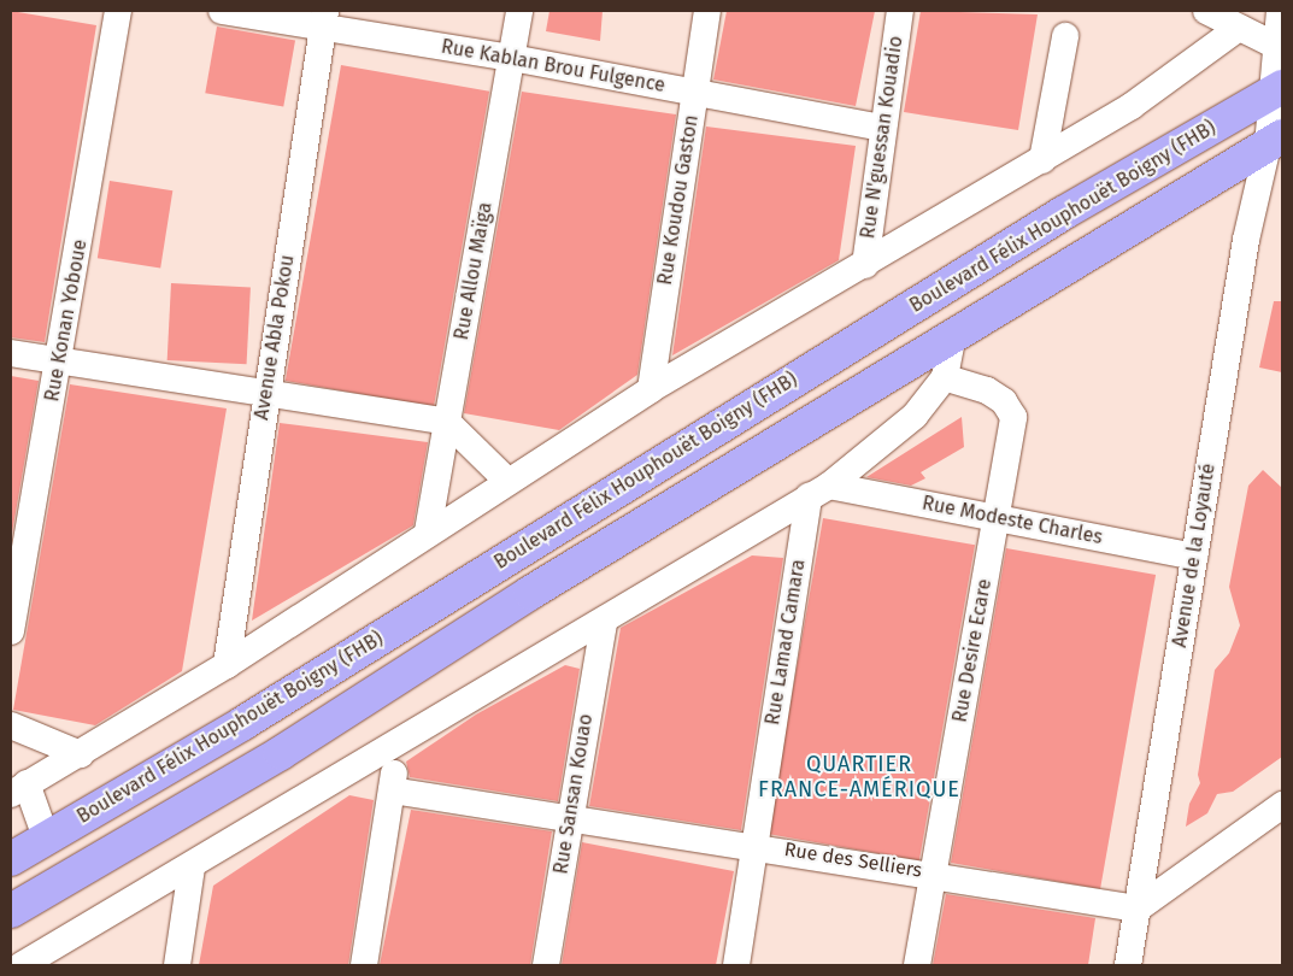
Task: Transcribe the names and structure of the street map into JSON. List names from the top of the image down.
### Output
{
  "streets": {
    "main road": ["Boulevard Félix Houphouët Boigny (FHB)"],
    "street": [
      "Rue Kablan Brou Fulgence",
      "Rue N'guessan Kouadio",
      "Rue Koudou Gaston",
      "Rue Allou Maïga",
      "Rue Konan Yoboue",
      "Avenue Abla Pokou",
      "Rue Modeste Charles",
      "Avenue de la Loyauté",
      "Rue Lamad Camara",
      "Rue Desire Ecare",
      "Rue Sansan Kouao",
      "Rue des Selliers"
    ]
  },
  "crossings": [
    ["Rue Kablan Brou Fulgence", "Rue N'guessan Kouadio"],
    ["Rue Kablan Brou Fulgence", "Rue Koudou Gaston"],
    ["Rue Kablan Brou Fulgence", "Rue Allou Maïga"],
    ["Rue Kablan Brou Fulgence", "Avenue Abla Pokou"],
    ["Boulevard Félix Houphouët Boigny (FHB)", "Avenue de la Loyauté"],
    ["Rue Modeste Charles", "Avenue de la Loyauté"],
    ["Rue Modeste Charles", "Rue Lamad Camara"],
    ["Rue Modeste Charles", "Rue Desire Ecare"],
    ["Avenue de la Loyauté", "Rue des Selliers"],
    ["Rue Lamad Camara", "Rue des Selliers"],
    ["Rue Desire Ecare", "Rue des Selliers"],
    ["Rue Sansan Kouao", "Rue des Selliers"]
  ],
  "districts": ["QUARTIER FRANCE-AMÉRIQUE"]
}
